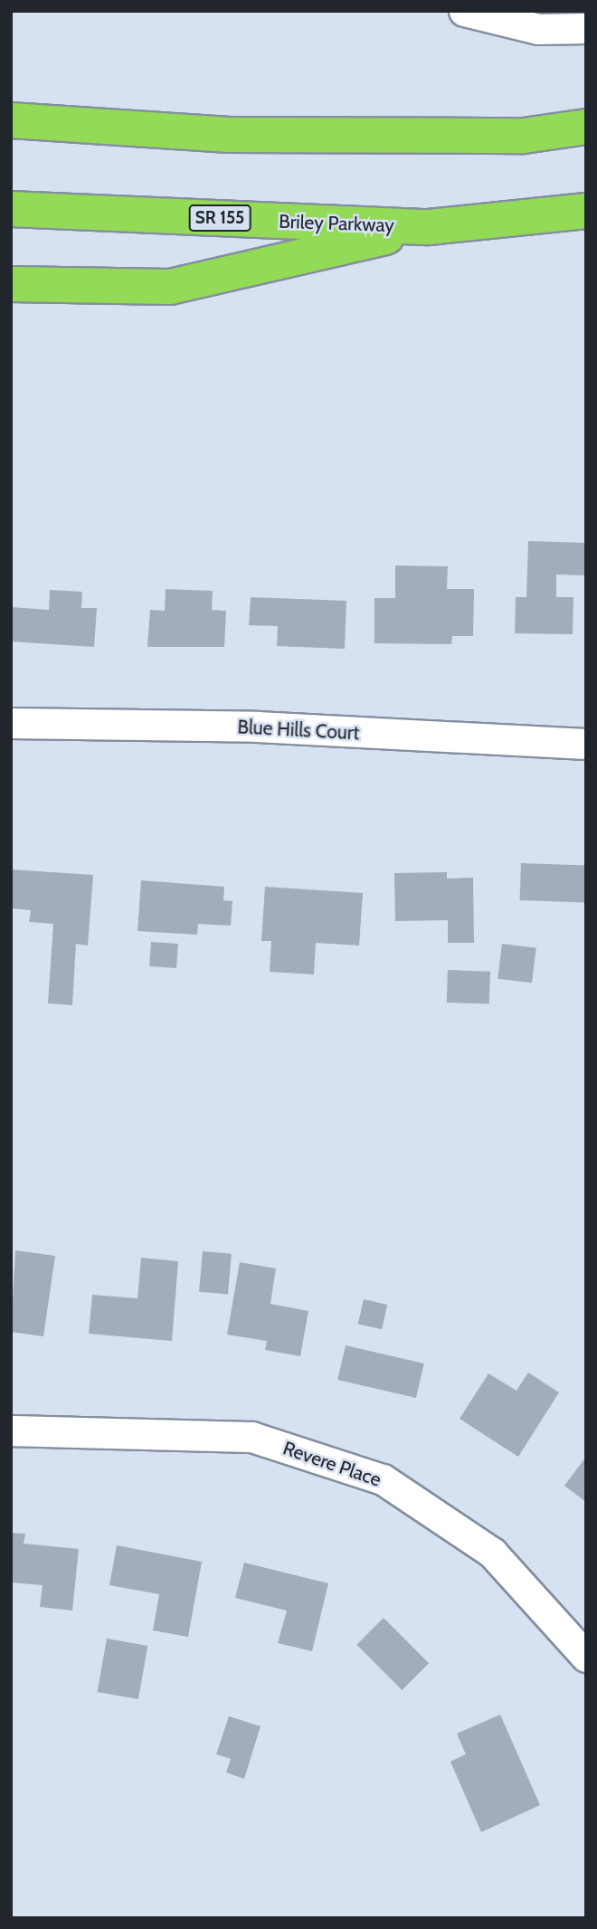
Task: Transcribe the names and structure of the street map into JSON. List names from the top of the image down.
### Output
{
  "streets": {
    "highway": ["SR 155", "Briley Parkway"],
    "street": ["Blue Hills Court", "Revere Place"]
  }
}
